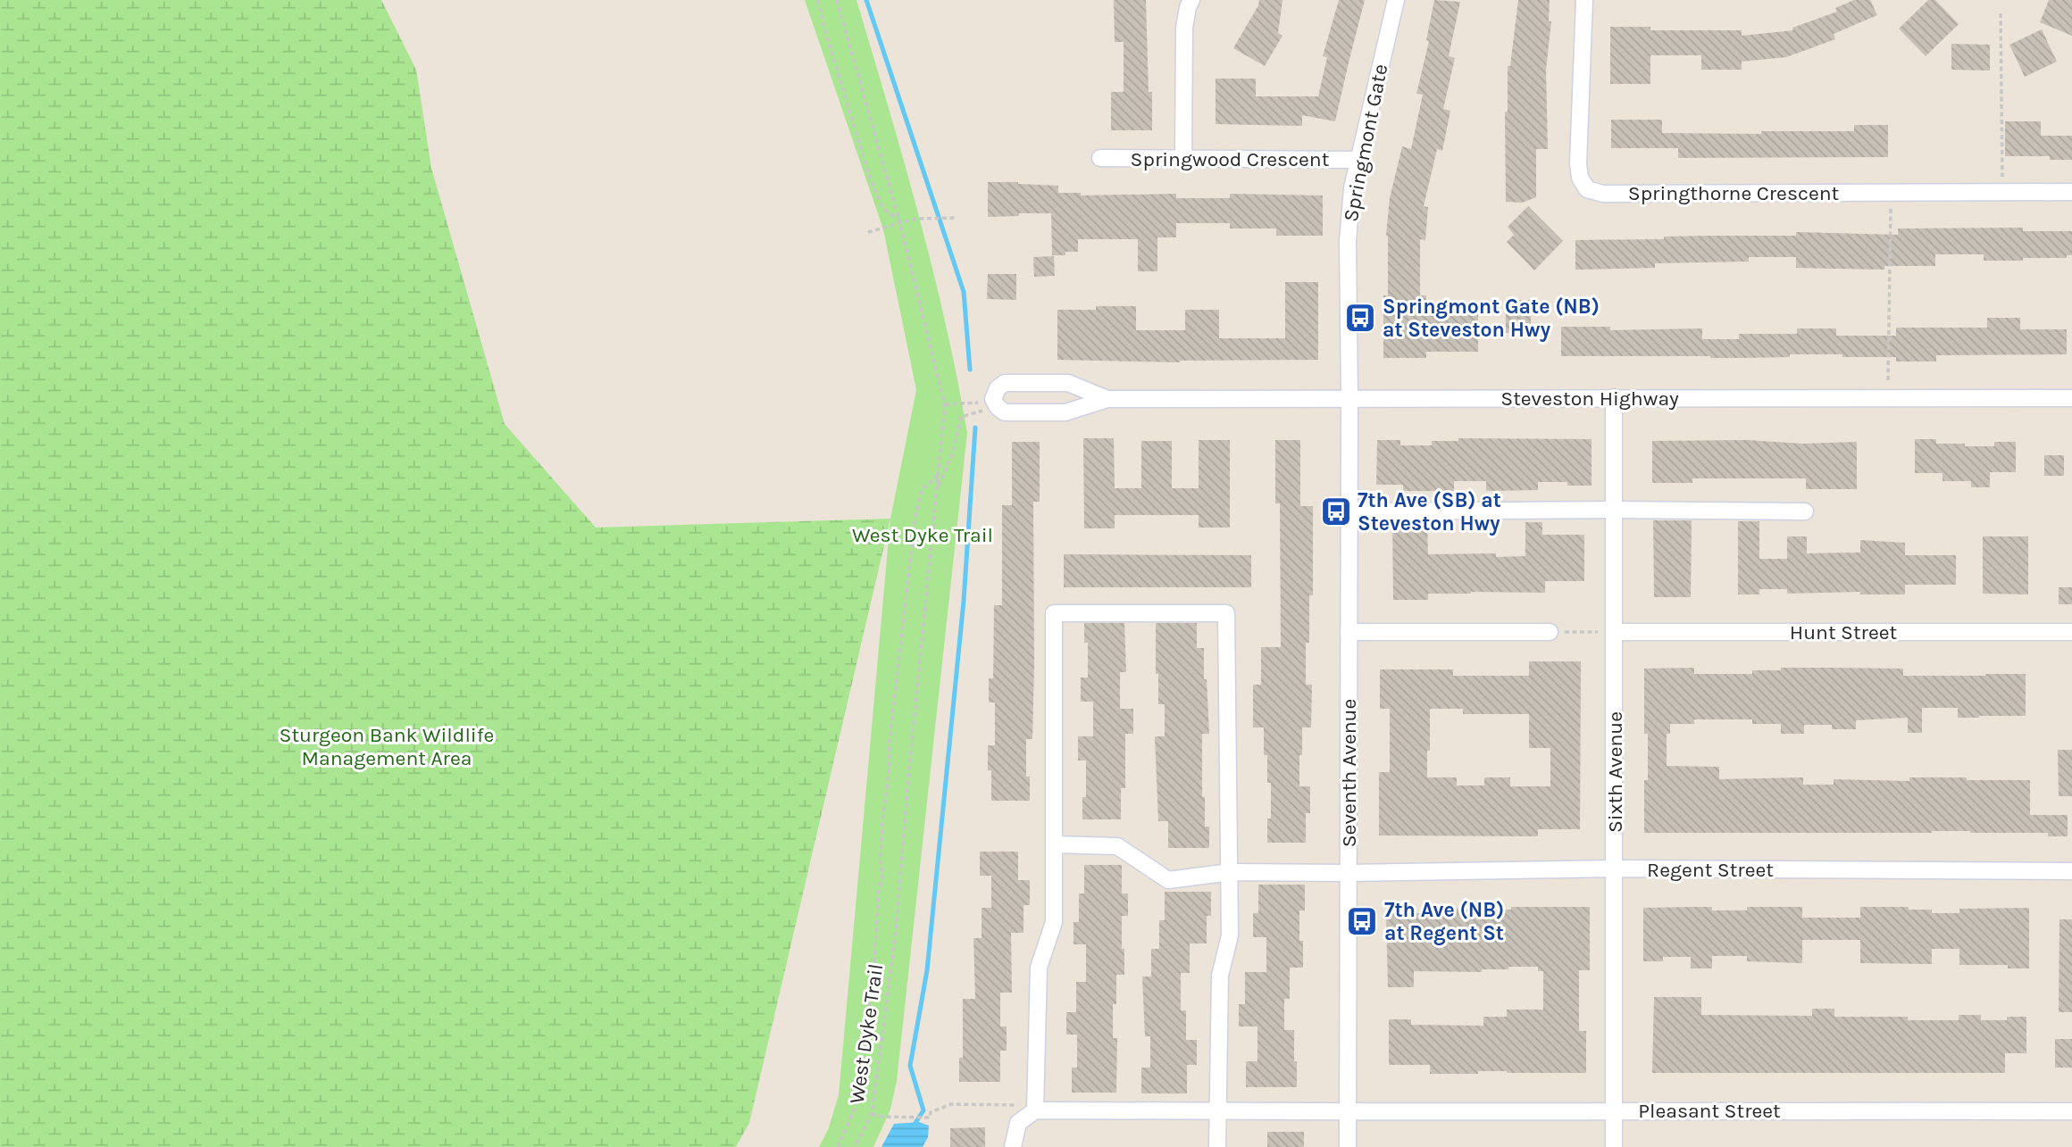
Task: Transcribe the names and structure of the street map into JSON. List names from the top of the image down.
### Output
{
  "streets": {
    "street": [
      "Springmont Gate",
      "Springwood Crescent",
      "Springthorne Crescent",
      "Steveston Highway",
      "Hunt Street",
      "Sixth Avenue",
      "Seventh Avenue",
      "Regent Street",
      "Pleasant Street"
    ],
    "path": ["West Dyke Trail"]
  },
  "crossings": [
    ["Springmont Gate", "Springwood Crescent"],
    ["Springmont Gate", "Steveston Highway"],
    ["Springmont Gate", "Seventh Avenue"],
    ["Steveston Highway", "Sixth Avenue"],
    ["Steveston Highway", "Seventh Avenue"],
    ["Hunt Street", "Sixth Avenue"],
    ["Sixth Avenue", "Regent Street"],
    ["Sixth Avenue", "Pleasant Street"],
    ["Seventh Avenue", "Regent Street"],
    ["Seventh Avenue", "Pleasant Street"]
  ],
  "parks": ["West Dyke Trail", "Sturgeon Bank Wildlife Management Area"],
  "places": {
    "bus stop": ["Springmont Gate (NB) at Steveston Hwy", "7th Ave (SB) at Steveston Hwy", "7th Ave (NB) at Regent St"]
  }
}
